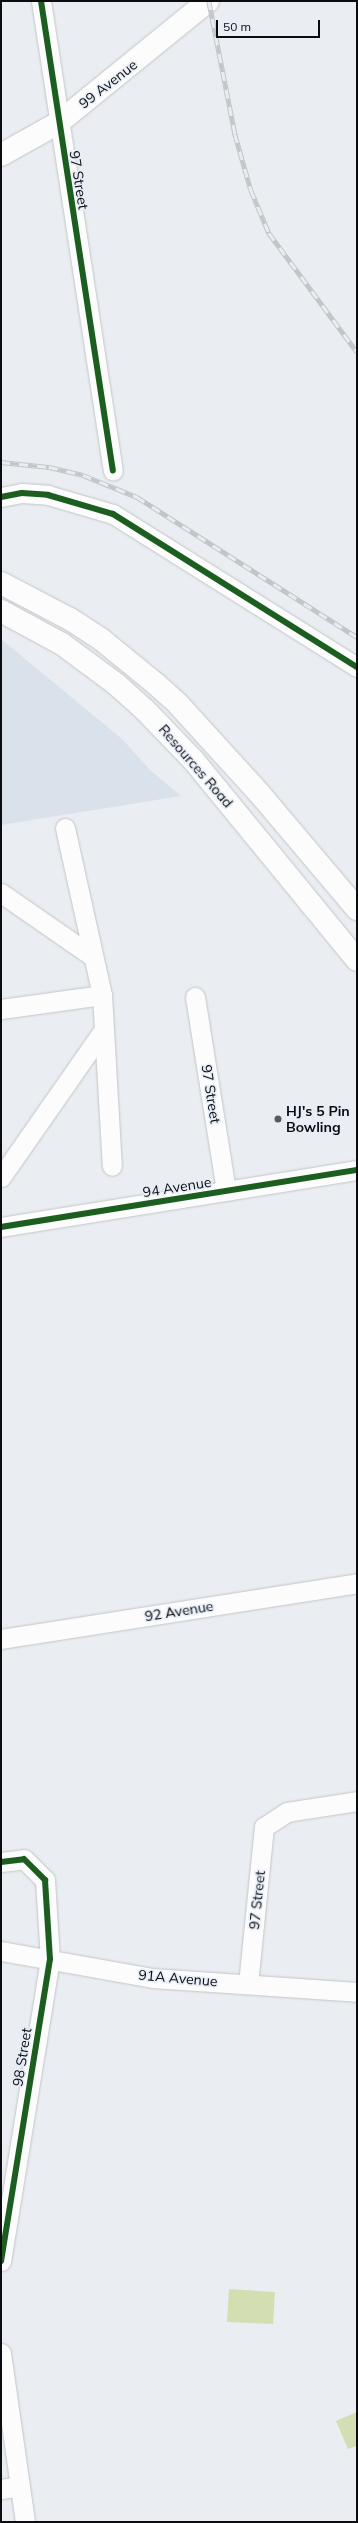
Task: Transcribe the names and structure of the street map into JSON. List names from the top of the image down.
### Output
{
  "streets": {
    "main road": ["99 Avenue", "Resources Road"],
    "street": [
      "97 Street",
      "94 Avenue",
      "92 Avenue",
      "91A Avenue",
      "98 Street"
    ]
  },
  "crossings": [
    ["99 Avenue", "97 Street"],
    ["97 Street", "94 Avenue"],
    ["97 Street", "91A Avenue"],
    ["91A Avenue", "98 Street"]
  ],
  "places": ["HJ's 5 Pin Bowling"],
  "scale_bar": "50 m"
}
